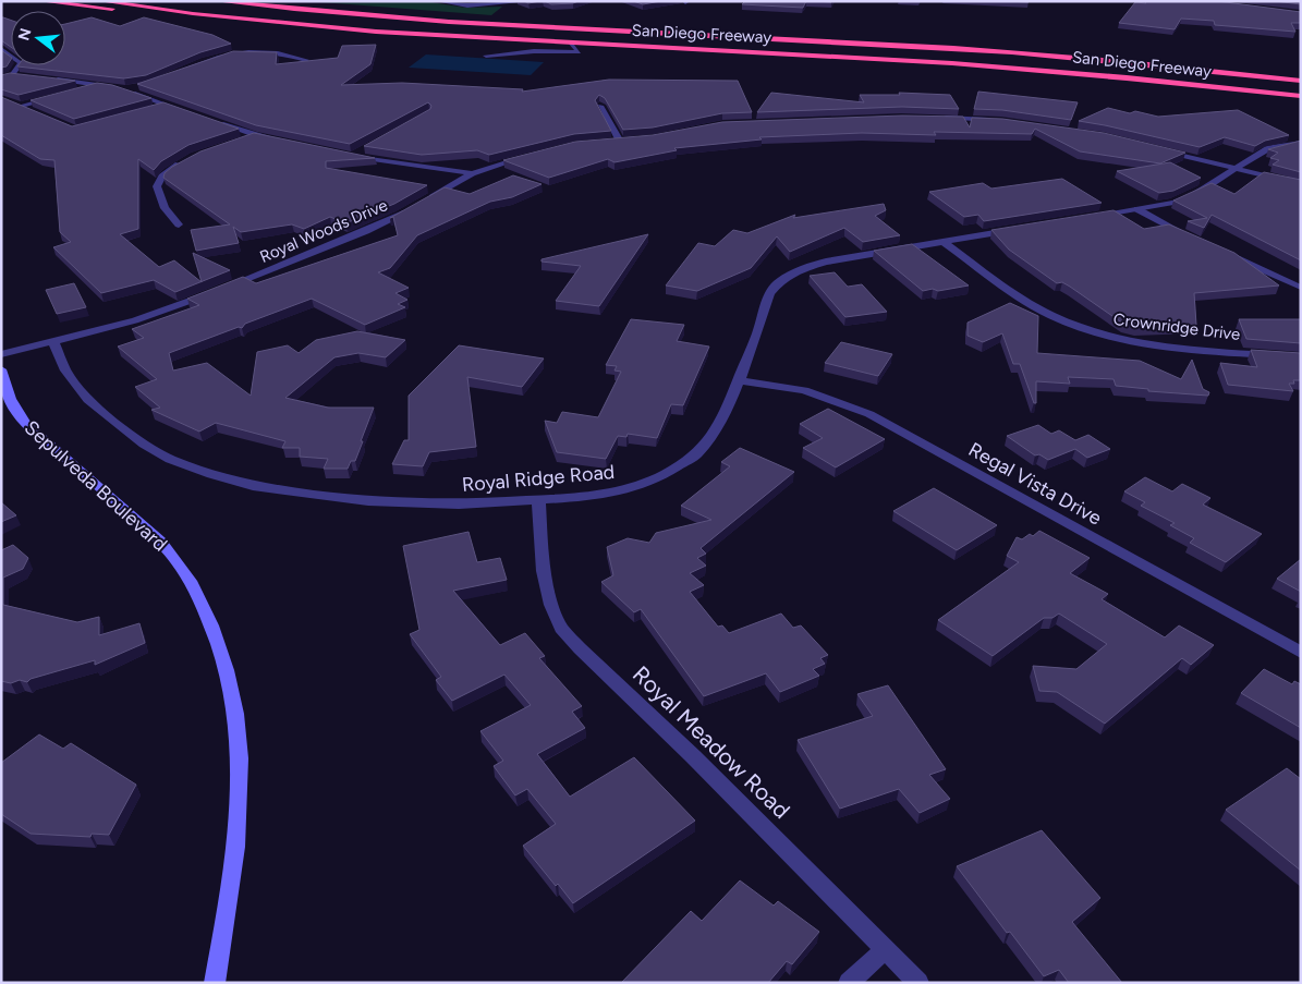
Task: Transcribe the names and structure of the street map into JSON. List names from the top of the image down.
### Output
{
  "streets": {
    "highway": ["San Diego Freeway"],
    "main road": ["Sepulveda Boulevard"],
    "street": [
      "Royal Woods Drive",
      "Crownridge Drive",
      "Royal Ridge Road",
      "Regal Vista Drive",
      "Royal Meadow Road"
    ]
  },
  "crossings": [
    ["Royal Woods Drive", "Royal Ridge Road"],
    ["Crownridge Drive", "Royal Ridge Road"],
    ["Royal Ridge Road", "Regal Vista Drive"],
    ["Royal Ridge Road", "Royal Meadow Road"]
  ],
  "north": "left"
}
